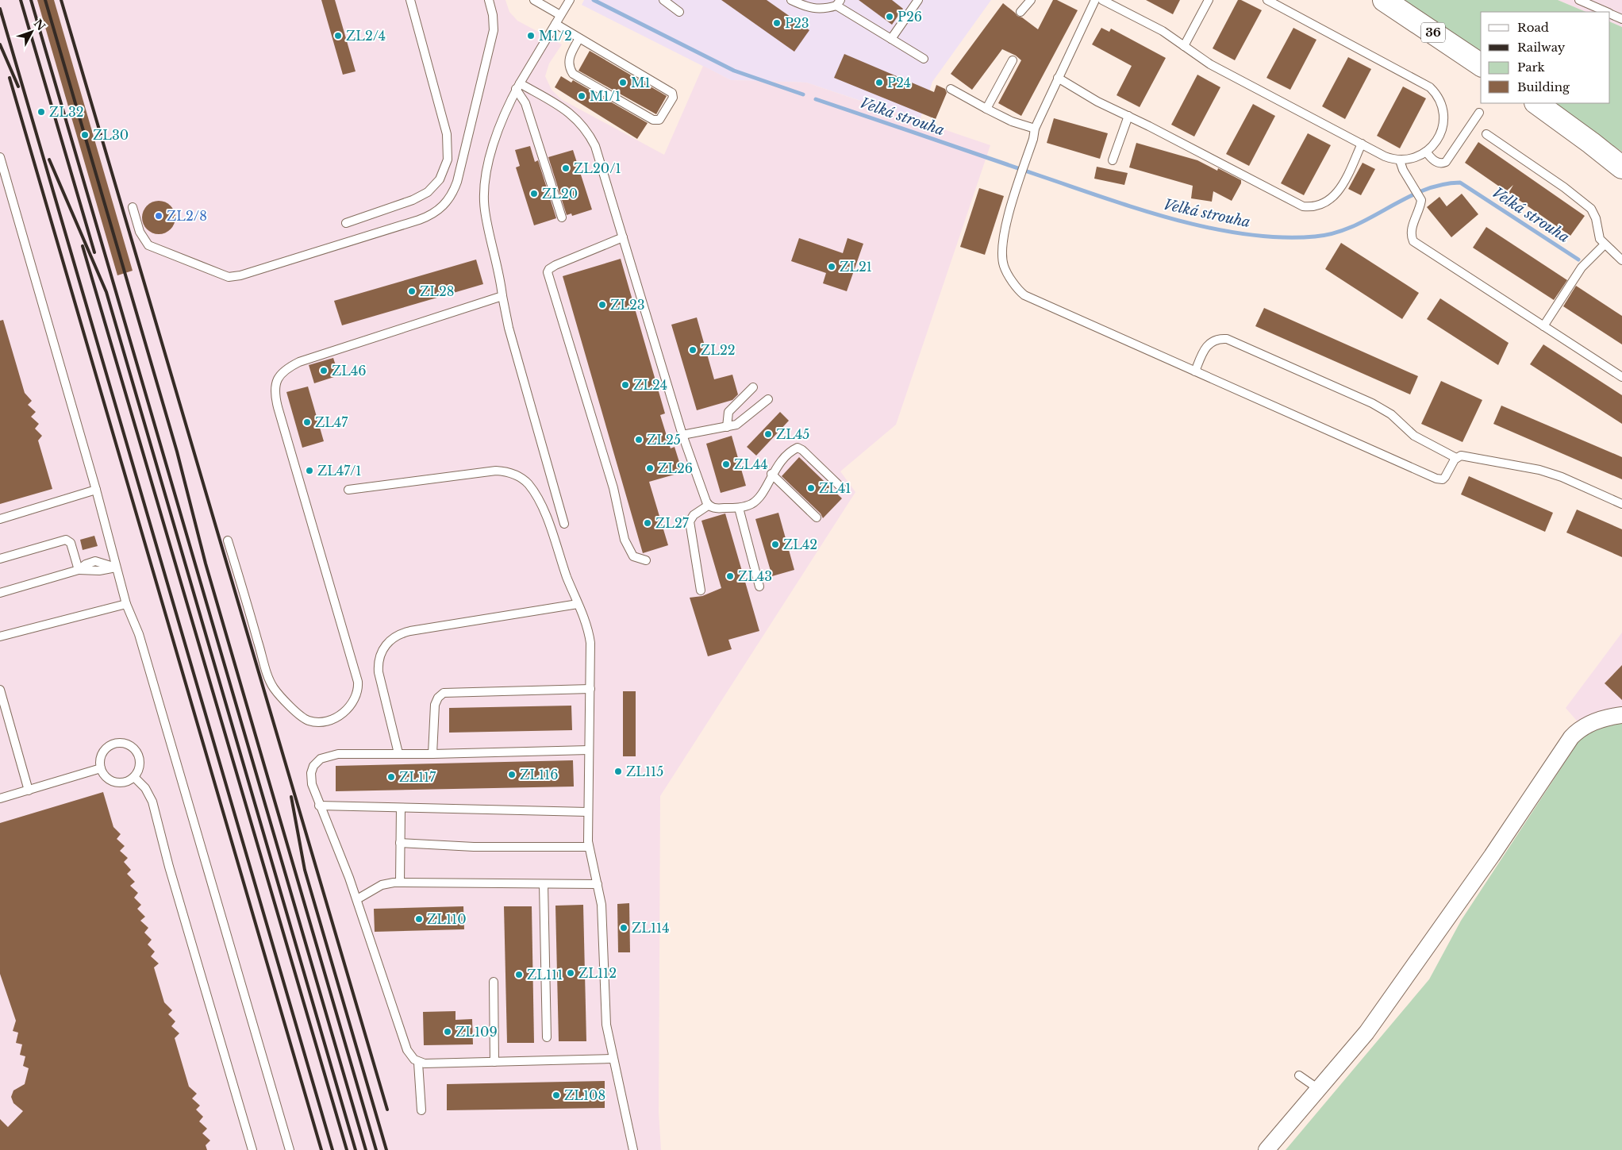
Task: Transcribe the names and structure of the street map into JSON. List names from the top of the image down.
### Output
{
  "streets": {
    "main road": ["36"]
  },
  "water": ["Velká strouha"],
  "places": [
    "P26",
    "P23",
    "ZL2/4",
    "M1/2",
    "M1",
    "P24",
    "M1/1",
    "ZL32",
    "ZL30",
    "ZL20/1",
    "ZL20",
    "ZL2/8",
    "ZL21",
    "ZL28",
    "ZL23",
    "ZL22",
    "ZL46",
    "ZL24",
    "ZL47",
    "ZL45",
    "ZL25",
    "ZL44",
    "ZL26",
    "ZL47/1",
    "ZL41",
    "ZL27",
    "ZL42",
    "ZL43",
    "ZL115",
    "ZL116",
    "ZL117",
    "ZL110",
    "ZL114",
    "ZL112",
    "ZL111",
    "ZL109",
    "ZL108"
  ],
  "legend": [
    "Road",
    "Railway",
    "Park",
    "Building"
  ],
  "north": "top right"
}
